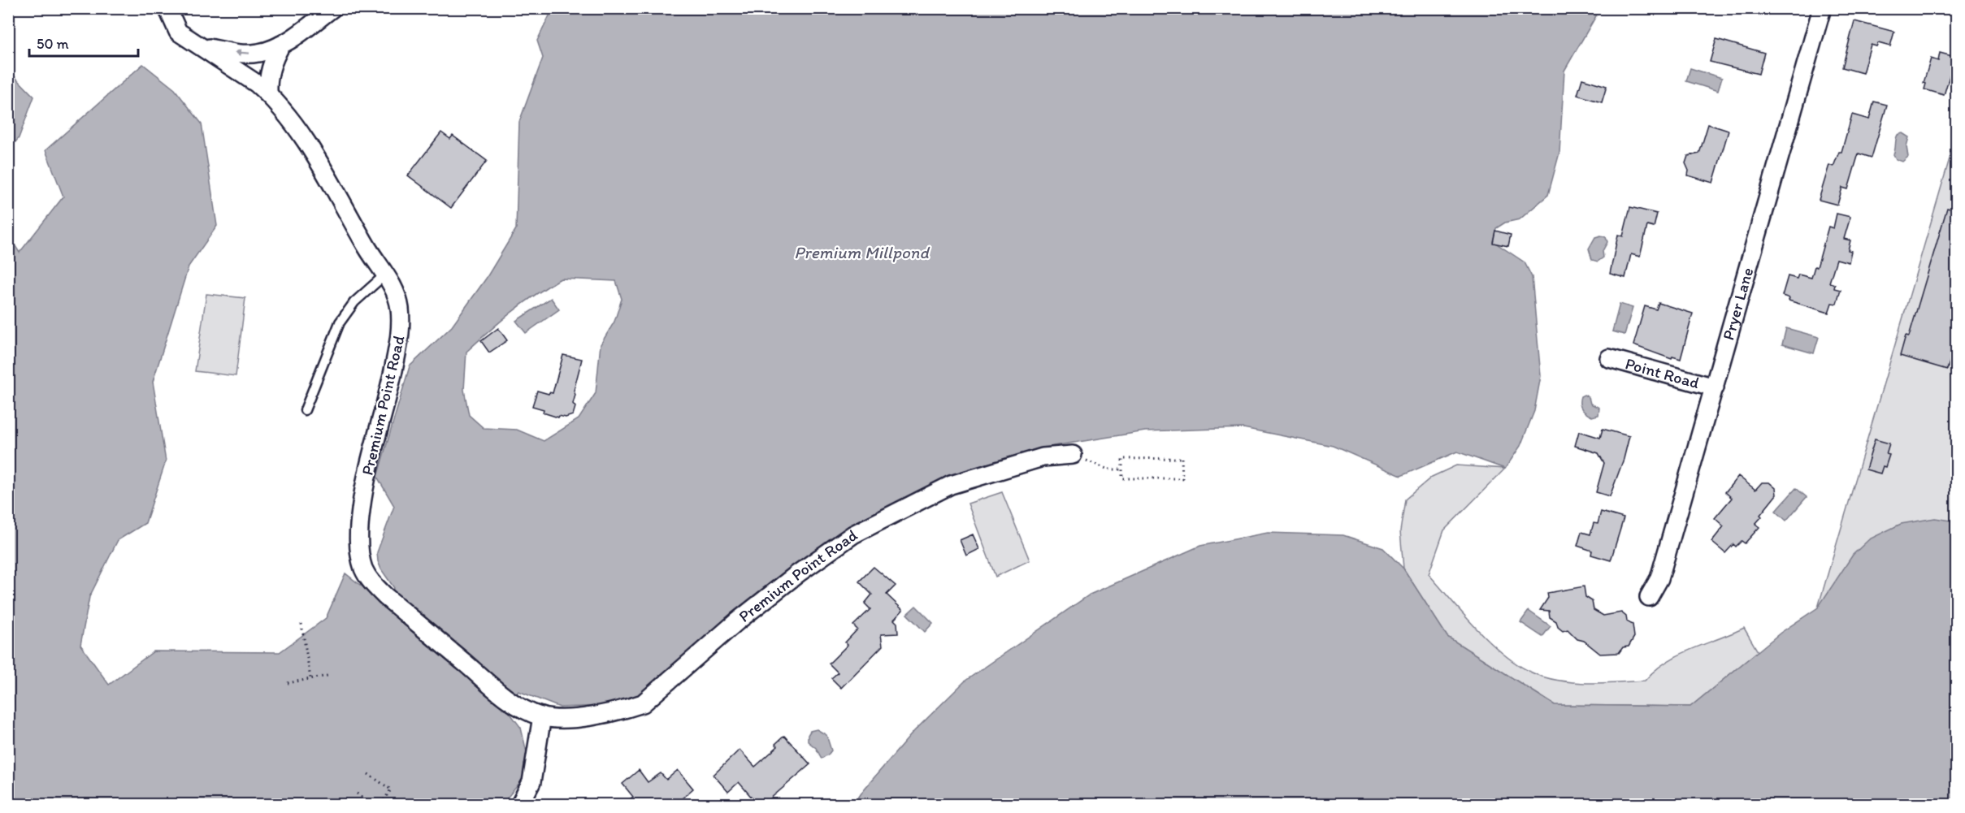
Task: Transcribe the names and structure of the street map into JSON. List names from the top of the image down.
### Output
{
  "streets": {
    "street": ["Pryer Lane", "Point Road", "Premium Point Road"]
  },
  "crossings": [
    ["Pryer Lane", "Point Road"]
  ],
  "water": ["Premium Millpond"],
  "scale_bar": "50 m"
}
